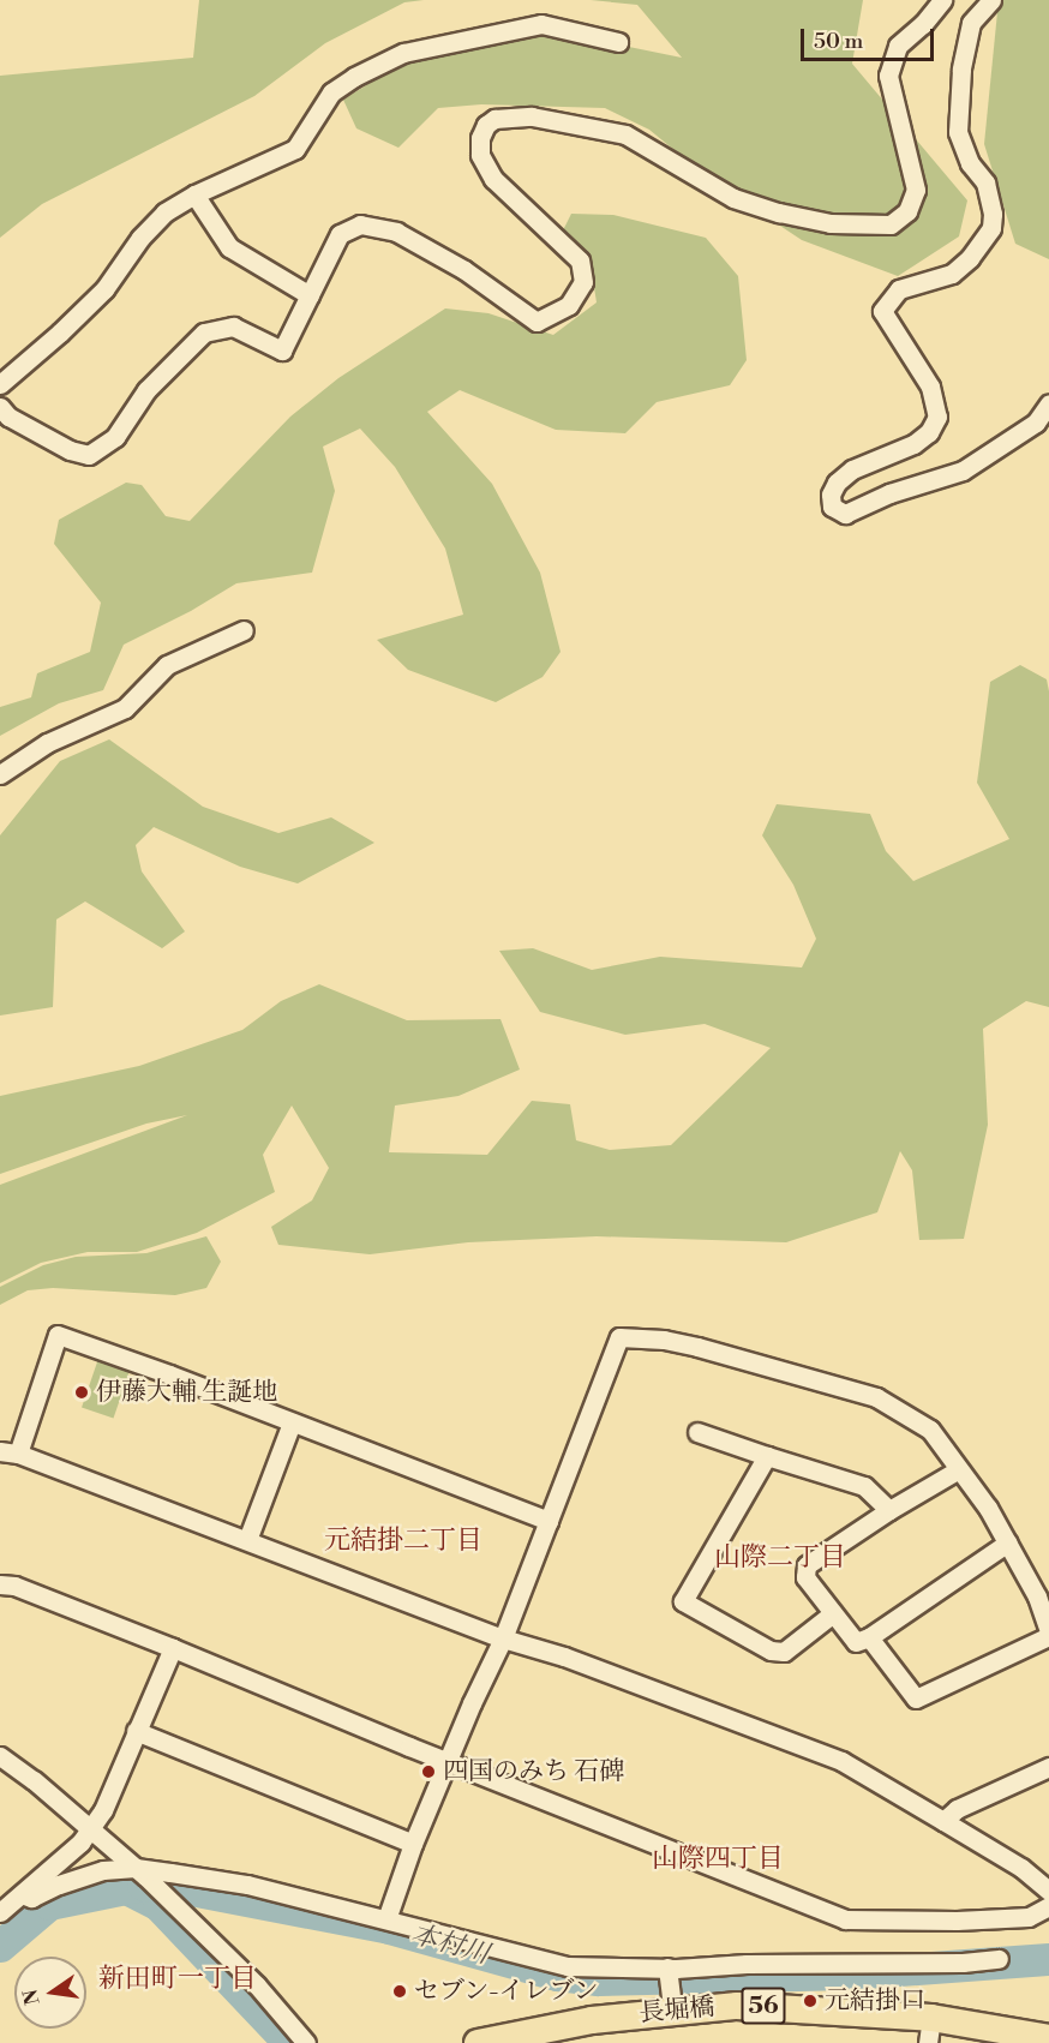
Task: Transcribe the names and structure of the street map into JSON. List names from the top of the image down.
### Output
{
  "streets": {
    "highway": ["56", "長堀橋"]
  },
  "districts": [
    "元結掛二丁目",
    "山際二丁目",
    "山際四丁目",
    "新田町一丁目"
  ],
  "water": ["本村川"],
  "places": [
    "伊藤大輔 生誕地",
    "四国のみち 石碑",
    "セブン-イレブン",
    "元結掛口"
  ],
  "scale_bar": "50 m",
  "north": "left"
}
